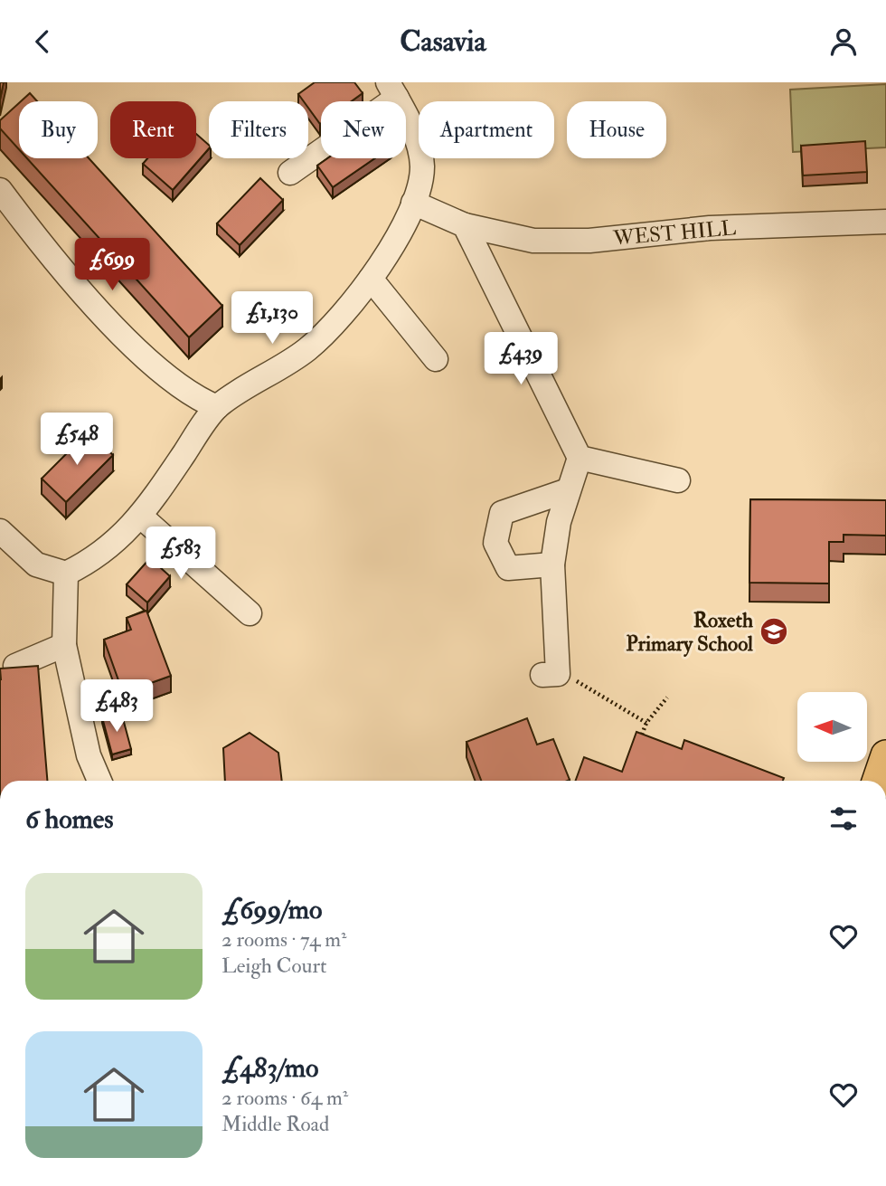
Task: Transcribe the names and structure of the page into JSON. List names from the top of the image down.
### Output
{
  "streets": {
    "street": ["WEST HILL"]
  },
  "places": {
    "school or university": ["Roxeth Primary School"]
  },
  "north": "left",
  "page": {
    "header": "Casavia",
    "chip": [
      "Buy",
      "Rent",
      "Filters",
      "New",
      "Apartment",
      "House"
    ],
    "price": [
      "£699",
      "£1,130",
      "£439",
      "£548",
      "£583",
      "£483"
    ],
    "heading": "6 homes",
    "list": [
      {
        "name": "£699/mo",
        "note": "2 rooms · 74 m² · Leigh Court"
      },
      {
        "name": "£483/mo",
        "note": "2 rooms · 64 m² · Middle Road"
      }
    ]
  }
}
